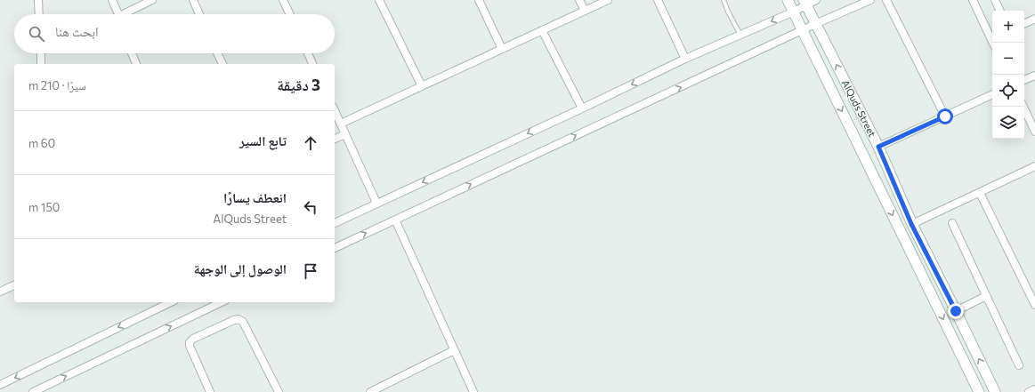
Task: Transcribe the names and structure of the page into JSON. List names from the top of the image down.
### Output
{
  "streets": {
    "street": ["AlQuds Street"]
  },
  "page": {
    "map_buttons": ["+", "−"],
    "search": "ابحث هنا",
    "heading": ["3 دقيقة", "سيرًا · 210 m"],
    "list": [
      ["تابع السير", "60 m"],
      ["انعطف يسارًا", "AlQuds Street", "150 m"],
      "الوصول إلى الوجهة"
    ]
  }
}
